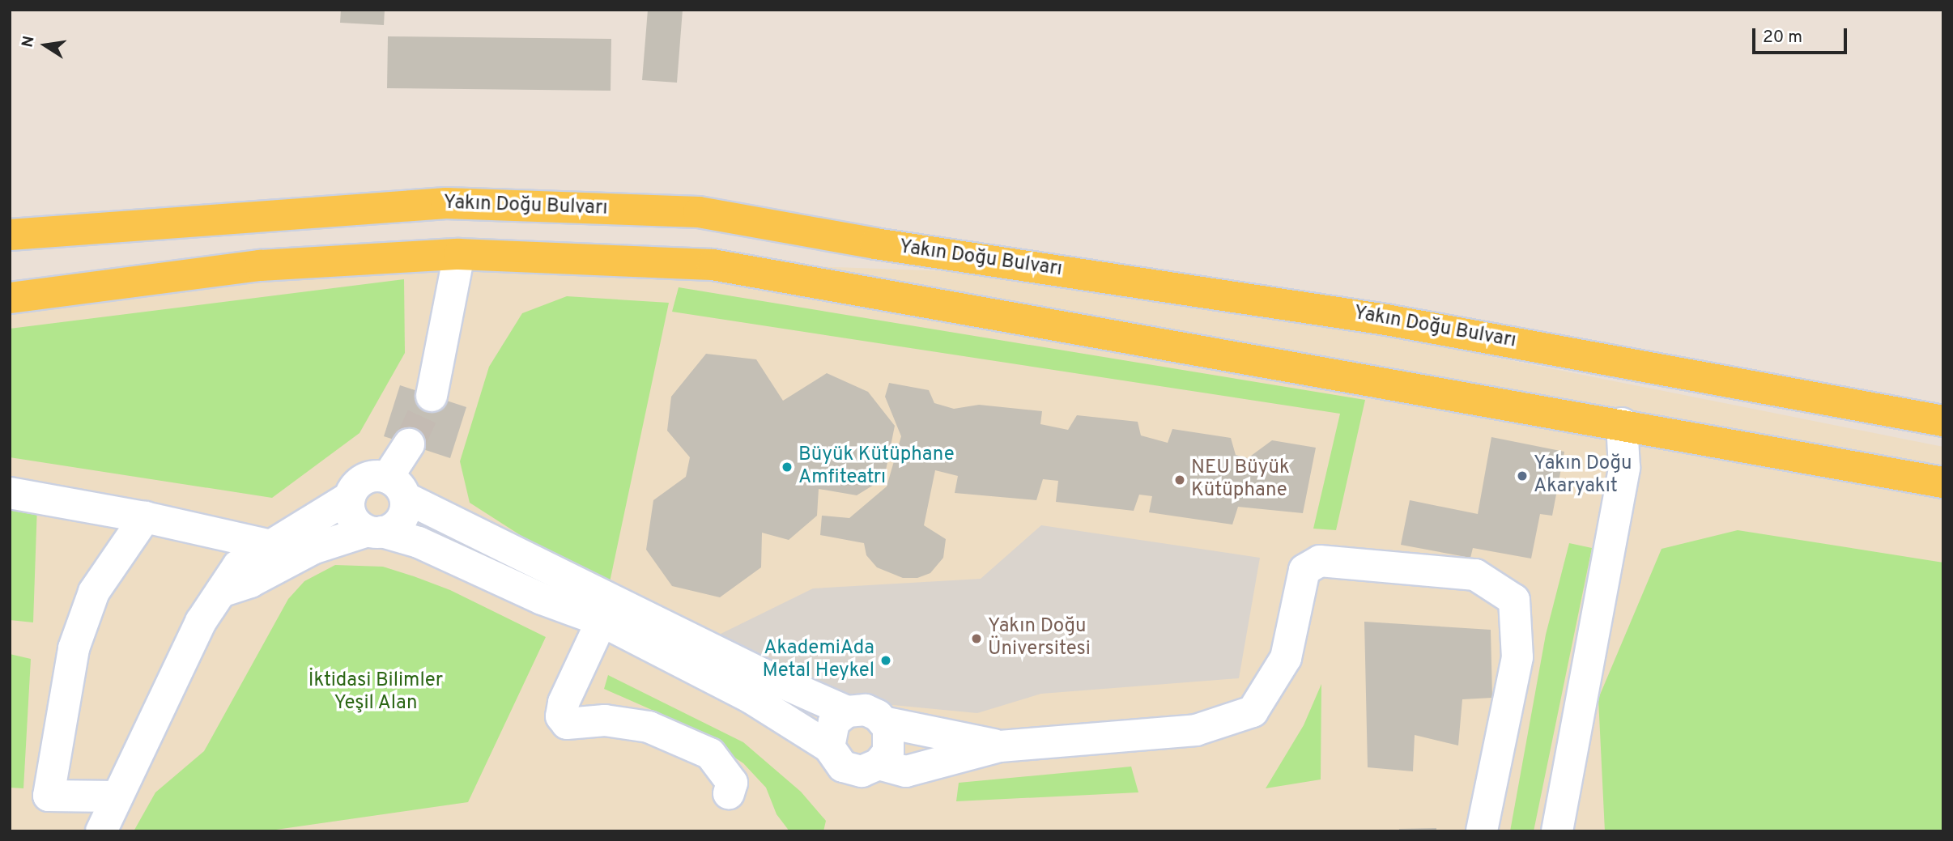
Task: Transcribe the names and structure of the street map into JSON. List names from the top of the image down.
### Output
{
  "streets": {
    "main road": ["Yakın Doğu Bulvarı"]
  },
  "parks": ["İktidasi Bilimler Yeşil Alan"],
  "places": [
    "Büyük Kütüphane Amfiteatrı",
    "Yakın Doğu Akaryakıt",
    "NEU Büyük Kütüphane",
    "Yakın Doğu Üniversitesi",
    "AkademiAda Metal Heykel"
  ],
  "scale_bar": "20 m",
  "north": "left"
}
